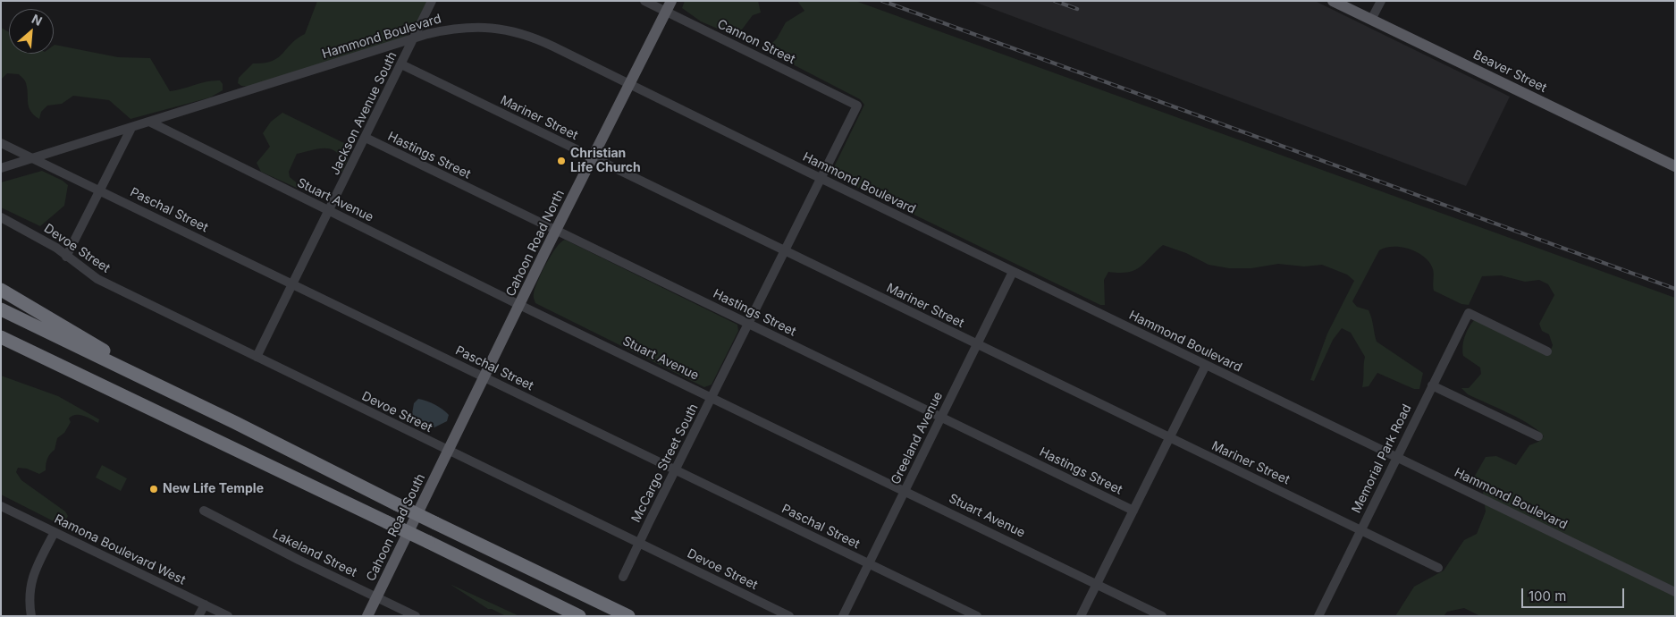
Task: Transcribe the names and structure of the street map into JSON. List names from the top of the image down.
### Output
{
  "streets": {
    "main road": ["Beaver Street", "Cahoon Road North", "Cahoon Road South"],
    "street": [
      "Hammond Boulevard",
      "Cannon Street",
      "Jackson Avenue South",
      "Mariner Street",
      "Hastings Street",
      "Stuart Avenue",
      "Paschal Street",
      "Devoe Street",
      "Greeland Avenue",
      "Memorial Park Road",
      "McCargo Street South",
      "Ramona Boulevard West",
      "Lakeland Street"
    ]
  },
  "crossings": [
    ["Hammond Boulevard", "Jackson Avenue South"],
    ["Hammond Boulevard", "Stuart Avenue"],
    ["Hammond Boulevard", "Paschal Street"],
    ["Hammond Boulevard", "Cahoon Road North"],
    ["Hammond Boulevard", "Greeland Avenue"],
    ["Hammond Boulevard", "Memorial Park Road"],
    ["Hammond Boulevard", "McCargo Street South"],
    ["Cannon Street", "Cahoon Road North"],
    ["Cannon Street", "McCargo Street South"],
    ["Jackson Avenue South", "Mariner Street"],
    ["Jackson Avenue South", "Hastings Street"],
    ["Jackson Avenue South", "Stuart Avenue"],
    ["Jackson Avenue South", "Paschal Street"],
    ["Jackson Avenue South", "Devoe Street"],
    ["Mariner Street", "Cahoon Road North"],
    ["Mariner Street", "Greeland Avenue"],
    ["Mariner Street", "Memorial Park Road"],
    ["Mariner Street", "McCargo Street South"],
    ["Hastings Street", "Cahoon Road North"],
    ["Hastings Street", "Greeland Avenue"],
    ["Hastings Street", "McCargo Street South"],
    ["Stuart Avenue", "Cahoon Road North"],
    ["Stuart Avenue", "Greeland Avenue"],
    ["Stuart Avenue", "McCargo Street South"],
    ["Paschal Street", "Cahoon Road North"],
    ["Paschal Street", "Greeland Avenue"],
    ["Paschal Street", "McCargo Street South"],
    ["Devoe Street", "McCargo Street South"],
    ["Devoe Street", "Cahoon Road South"],
    ["Cahoon Road South", "Lakeland Street"]
  ],
  "places": ["Christian Life Church", "New Life Temple"],
  "scale_bar": "100 m",
  "north": "top right"
}
